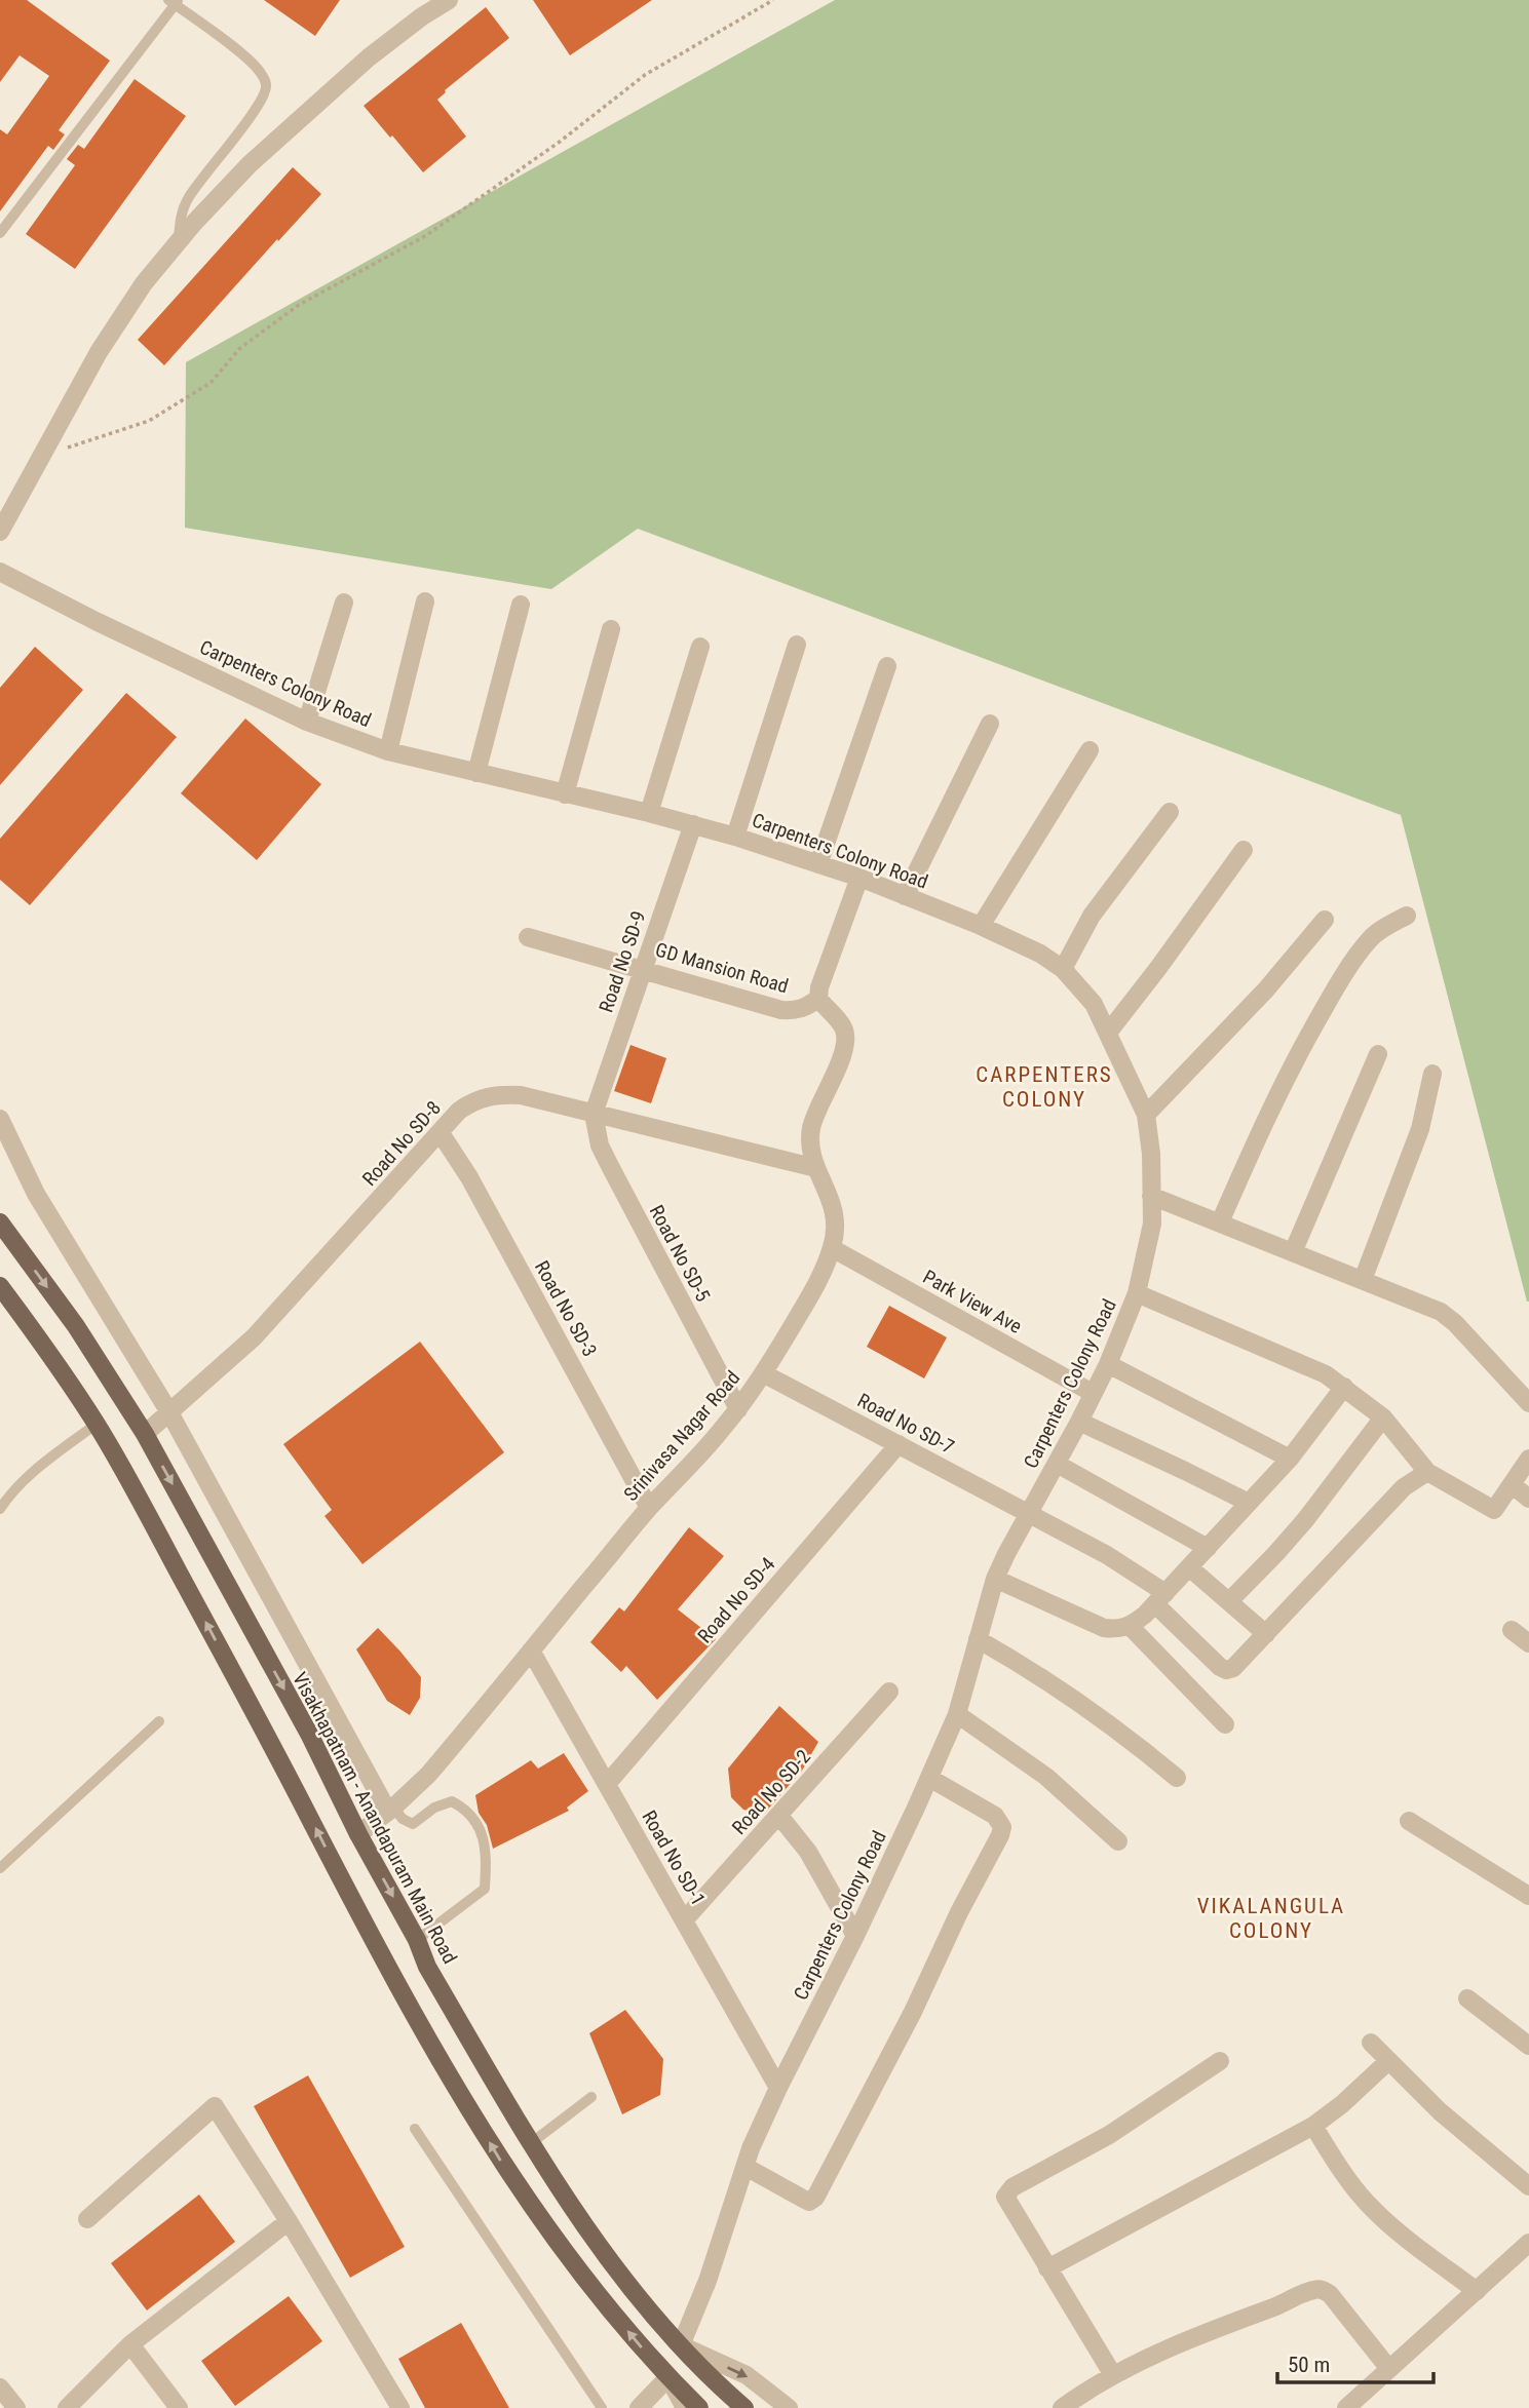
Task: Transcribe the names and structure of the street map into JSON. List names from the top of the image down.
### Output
{
  "streets": {
    "main road": ["Visakhapatnam - Anandapuram Main Road"],
    "street": [
      "Carpenters Colony Road",
      "Road No SD-9",
      "GD Mansion Road",
      "Road No SD-8",
      "Road No SD-5",
      "Park View Ave",
      "Road No SD-3",
      "Road No SD-7",
      "Srinivasa Nagar Road",
      "Road No SD-4",
      "Road No SD-2",
      "Road No SD-1"
    ]
  },
  "crossings": [
    ["Carpenters Colony Road", "Road No SD-9"],
    ["Carpenters Colony Road", "Park View Ave"],
    ["Carpenters Colony Road", "Road No SD-7"],
    ["Carpenters Colony Road", "Visakhapatnam - Anandapuram Main Road"],
    ["Carpenters Colony Road", "Road No SD-1"],
    ["Road No SD-9", "GD Mansion Road"],
    ["Road No SD-9", "Road No SD-8"],
    ["Road No SD-9", "Road No SD-5"],
    ["GD Mansion Road", "Srinivasa Nagar Road"],
    ["Road No SD-8", "Road No SD-5"],
    ["Road No SD-8", "Road No SD-3"],
    ["Road No SD-8", "Srinivasa Nagar Road"],
    ["Road No SD-8", "Visakhapatnam - Anandapuram Main Road"],
    ["Road No SD-5", "Srinivasa Nagar Road"],
    ["Park View Ave", "Srinivasa Nagar Road"],
    ["Road No SD-3", "Srinivasa Nagar Road"],
    ["Road No SD-7", "Srinivasa Nagar Road"],
    ["Road No SD-7", "Road No SD-4"],
    ["Srinivasa Nagar Road", "Visakhapatnam - Anandapuram Main Road"],
    ["Srinivasa Nagar Road", "Road No SD-1"],
    ["Road No SD-4", "Road No SD-1"],
    ["Road No SD-2", "Road No SD-1"]
  ],
  "districts": ["CARPENTERS COLONY", "VIKALANGULA COLONY"],
  "scale_bar": "50 m"
}
